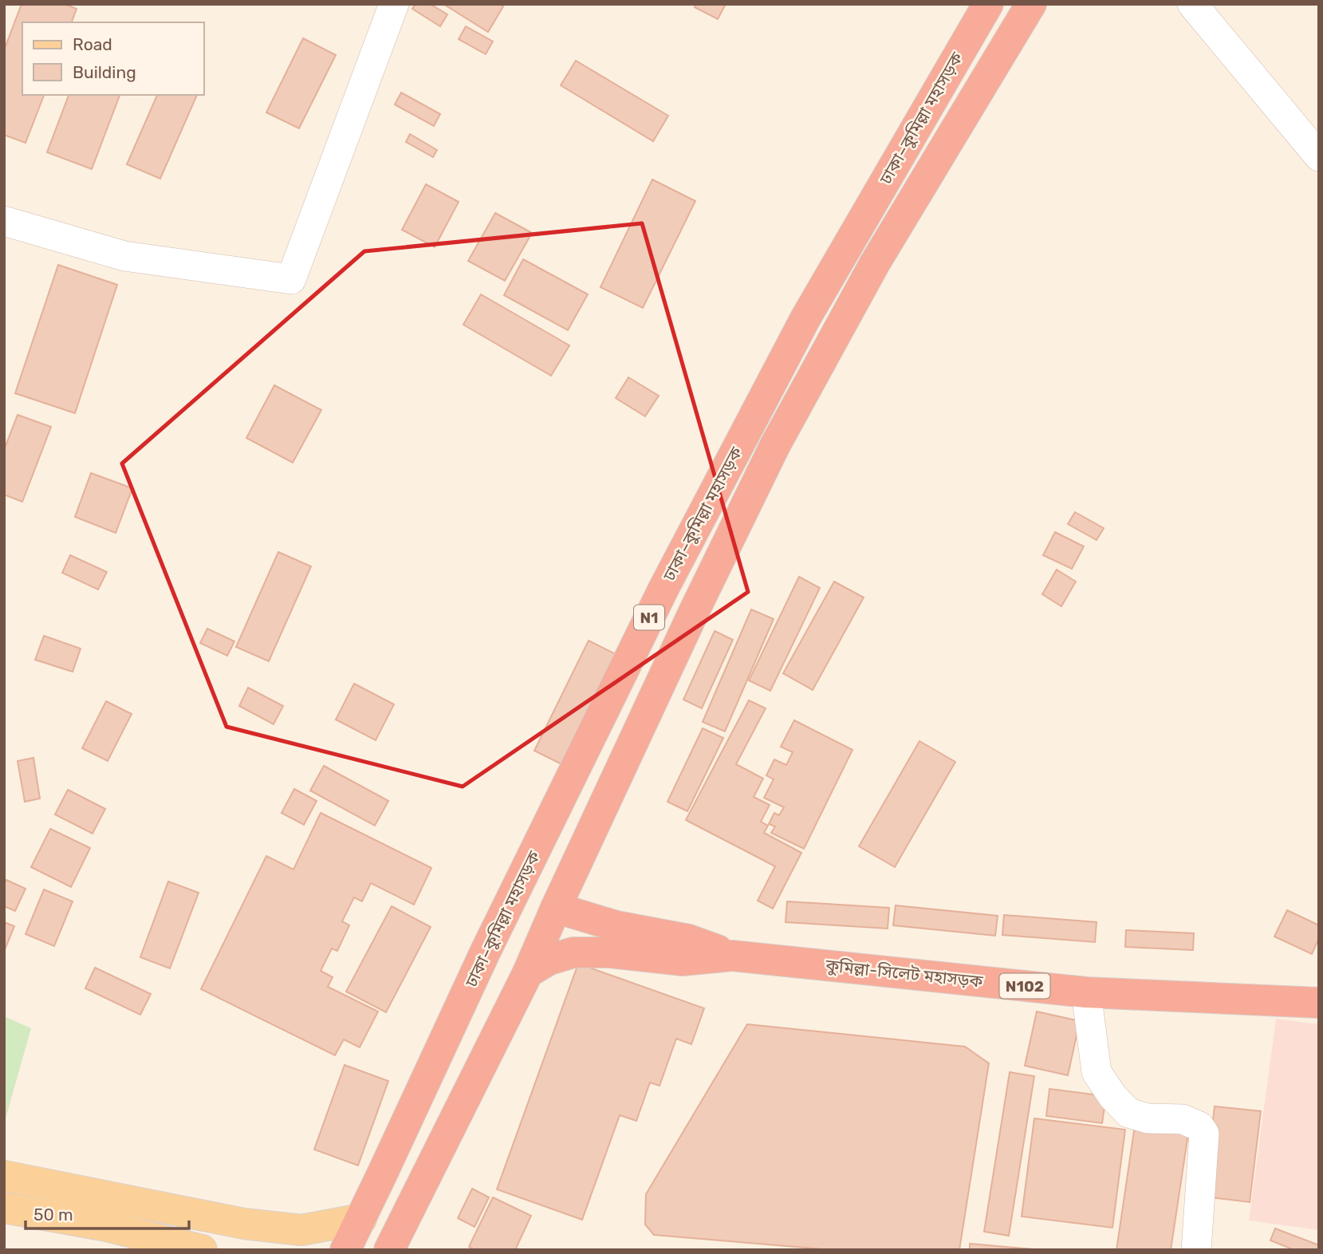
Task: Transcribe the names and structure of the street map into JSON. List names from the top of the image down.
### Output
{
  "streets": {
    "highway": [
      "ঢাকা–কুমিল্লা মহাসড়ক",
      "N1",
      "কুমিল্লা-সিলেট মহাসড়ক",
      "N102"
    ]
  },
  "crossings": [
    ["ঢাকা–কুমিল্লা মহাসড়ক", "কুমিল্লা-সিলেট মহাসড়ক"],
    ["ঢাকা–কুমিল্লা মহাসড়ক", "N102"],
    ["কুমিল্লা-সিলেট মহাসড়ক", "N102"]
  ],
  "legend": ["Road", "Building"],
  "scale_bar": "50 m"
}
